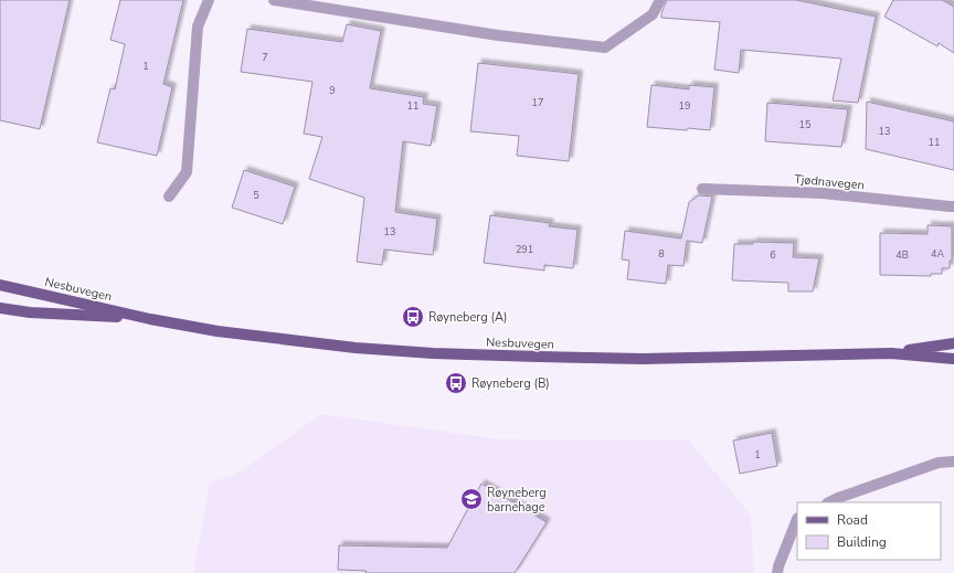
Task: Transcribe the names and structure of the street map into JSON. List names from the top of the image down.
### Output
{
  "streets": {
    "main road": ["Nesbuvegen"],
    "street": ["Tjødnavegen"]
  },
  "places": {
    "bus stop": ["Røyneberg (A)", "Røyneberg (B)"],
    "school or university": ["Røyneberg barnehage"]
  },
  "house_numbers": [
    "7",
    "1",
    "9",
    "17",
    "11",
    "19",
    "15",
    "13",
    "11",
    "5",
    "13",
    "291",
    "8",
    "4A",
    "6",
    "4B",
    "1"
  ],
  "legend": ["Road", "Building"]
}
